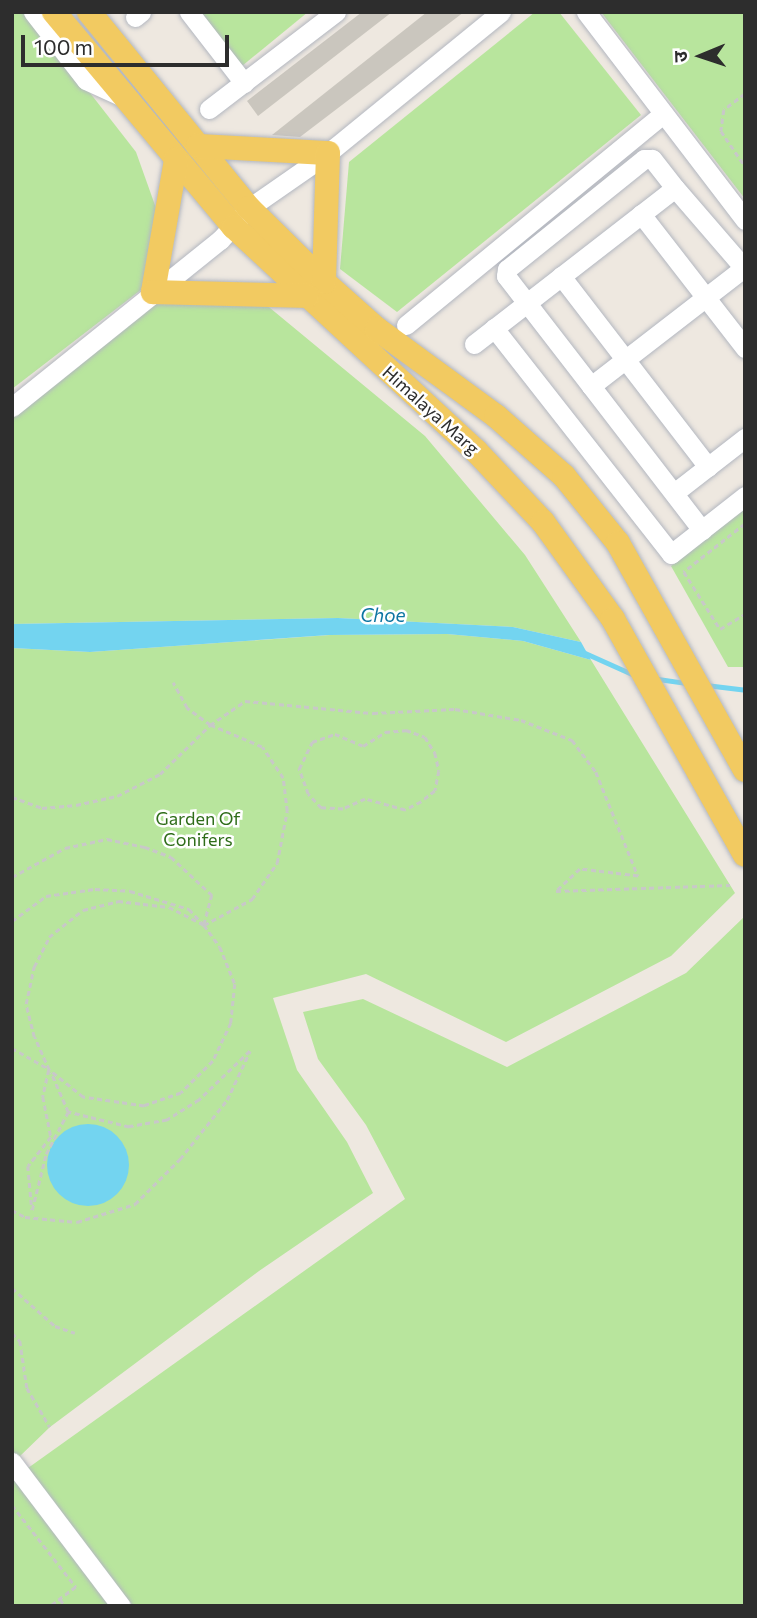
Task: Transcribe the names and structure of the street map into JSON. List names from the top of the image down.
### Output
{
  "streets": {
    "main road": ["Himalaya Marg"]
  },
  "water": ["Choe"],
  "parks": ["Garden Of Conifers"],
  "scale_bar": "100 m",
  "north": "left"
}
